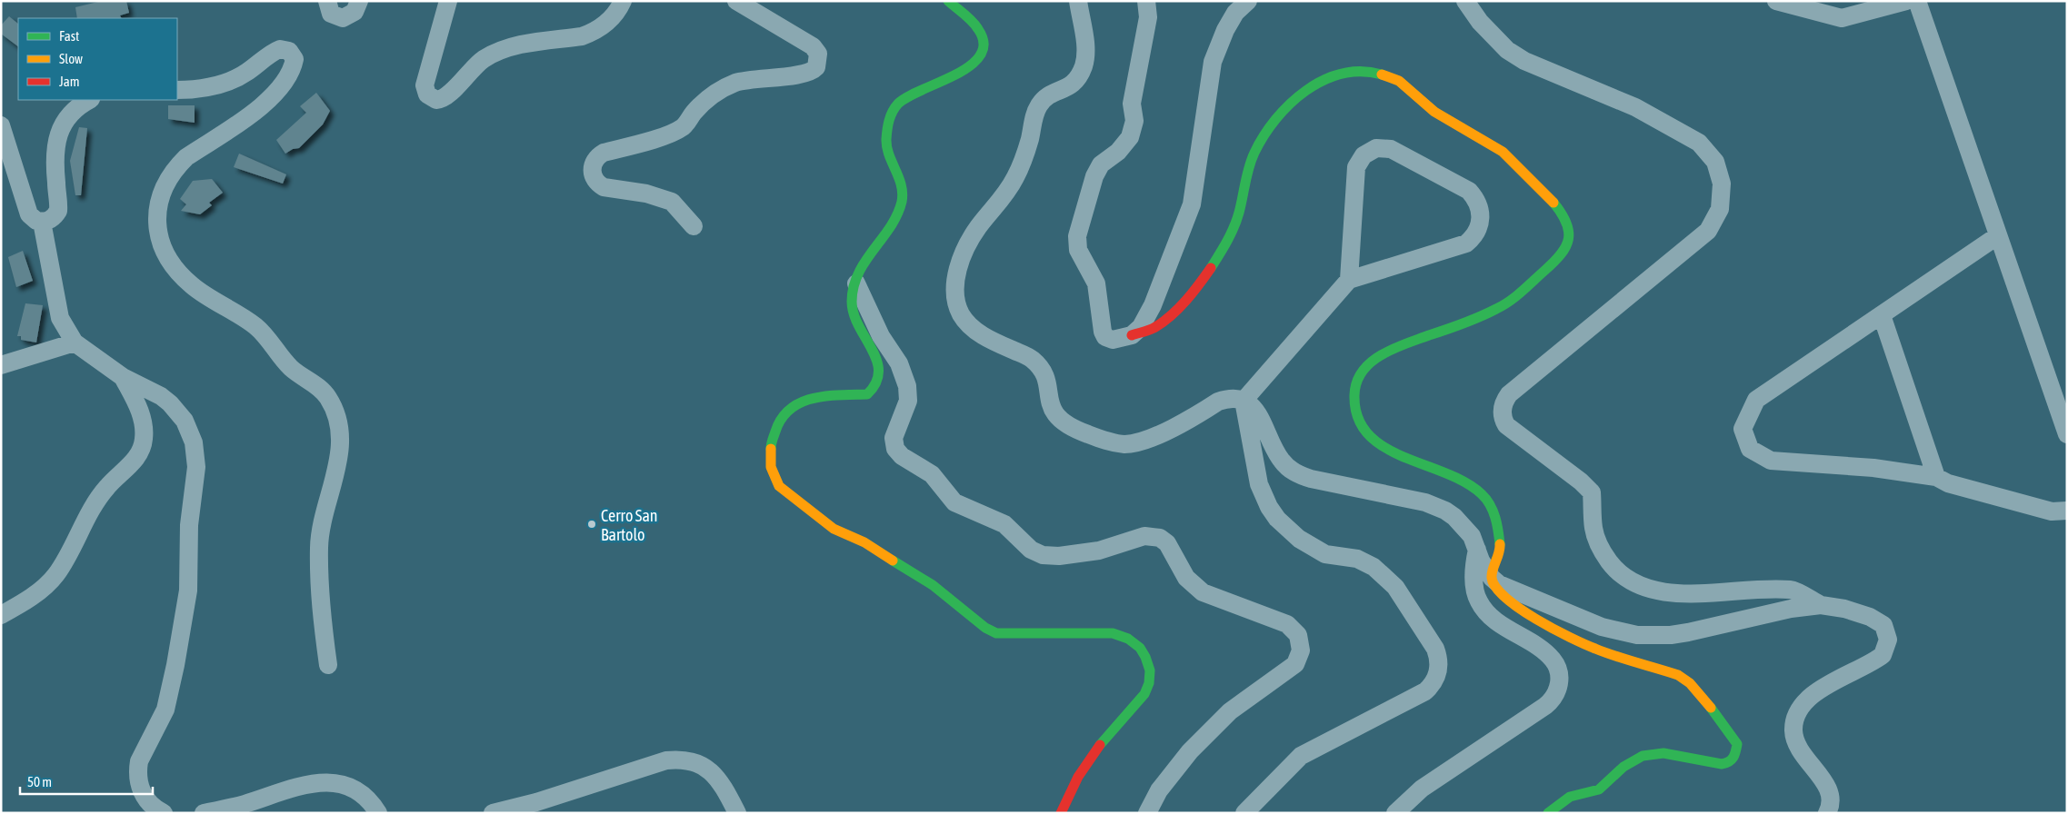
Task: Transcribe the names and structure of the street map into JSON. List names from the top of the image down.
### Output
{
  "places": ["Cerro San Bartolo"],
  "legend": ["Fast", "Slow", "Jam"],
  "scale_bar": "50 m"
}
